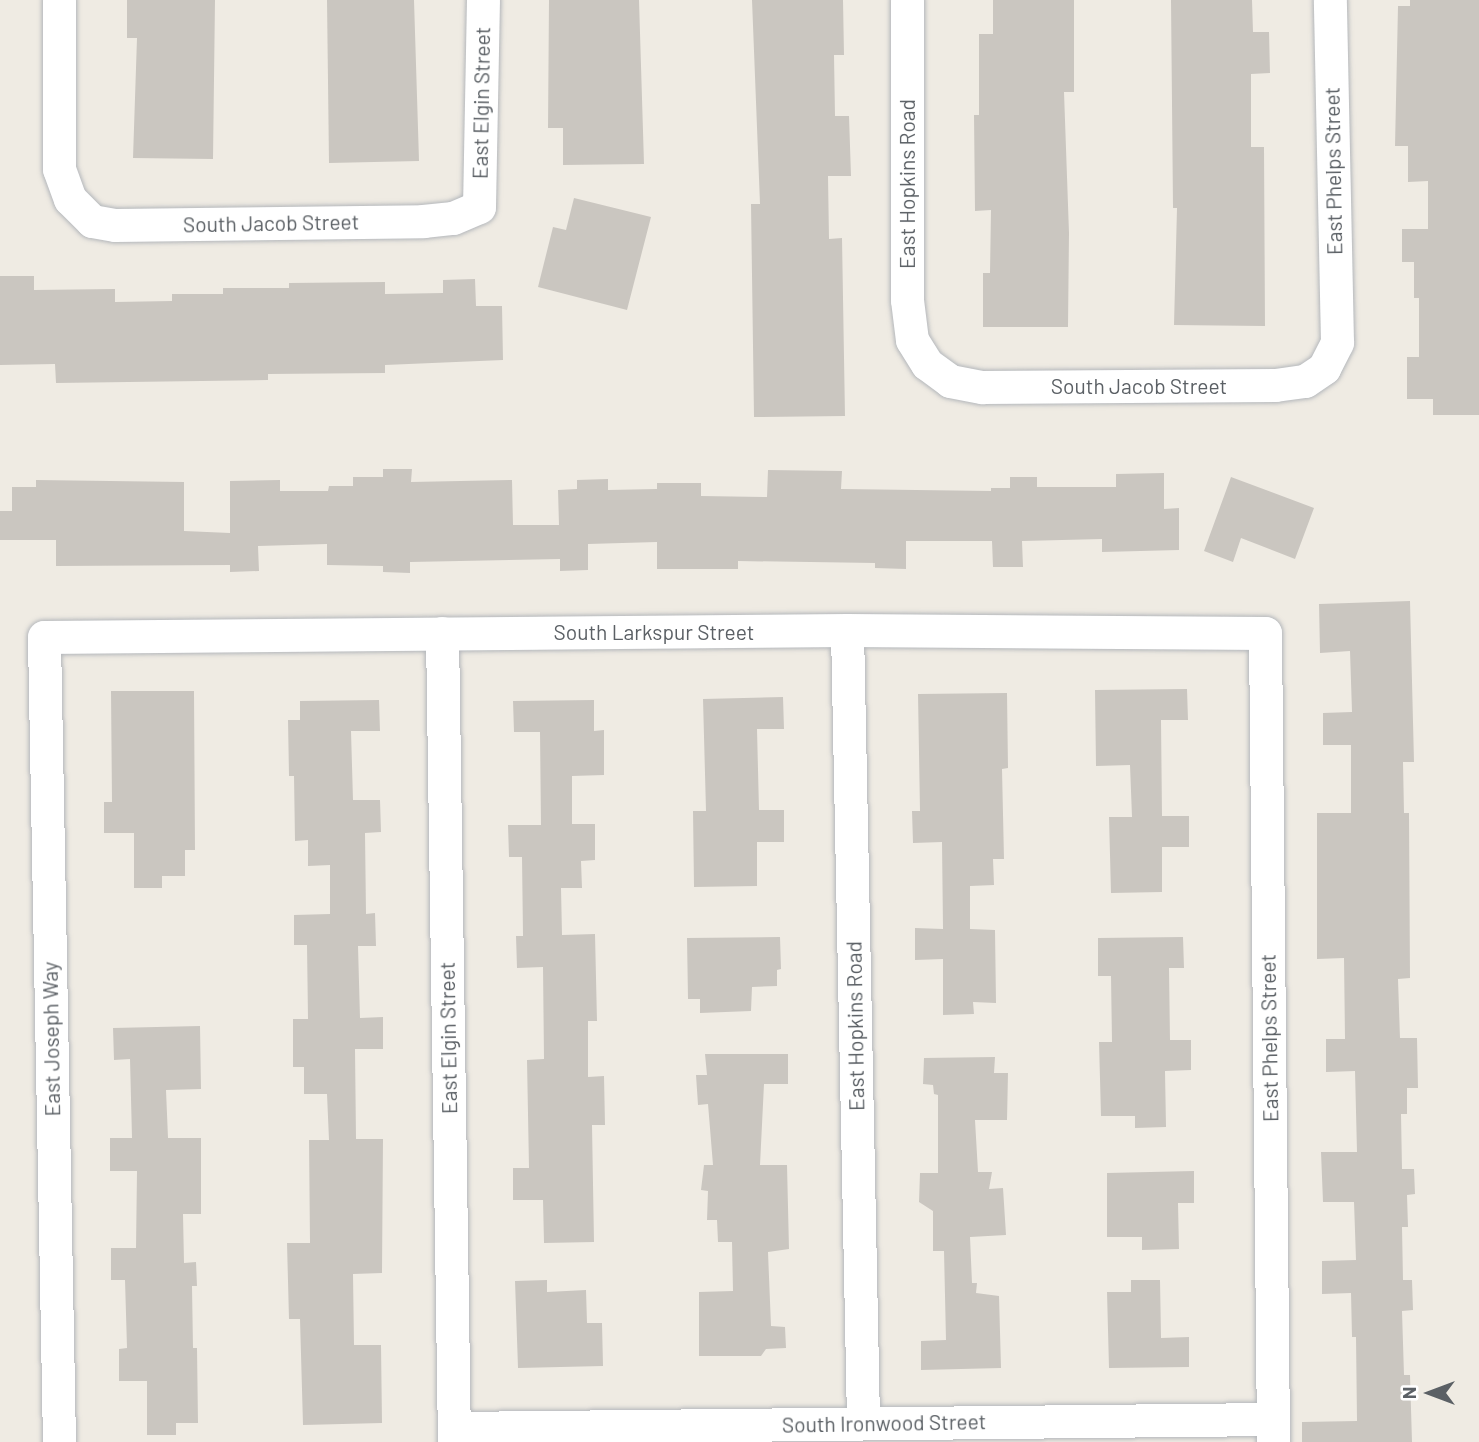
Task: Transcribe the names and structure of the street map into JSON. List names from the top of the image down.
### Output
{
  "streets": {
    "street": [
      "East Elgin Street",
      "East Phelps Street",
      "East Hopkins Road",
      "South Jacob Street",
      "South Larkspur Street",
      "East Joseph Way",
      "South Ironwood Street"
    ]
  },
  "crossings": [
    ["East Elgin Street", "South Jacob Street"],
    ["East Elgin Street", "South Larkspur Street"],
    ["East Elgin Street", "South Ironwood Street"],
    ["East Phelps Street", "South Jacob Street"],
    ["East Phelps Street", "South Larkspur Street"],
    ["East Phelps Street", "South Ironwood Street"],
    ["East Hopkins Road", "South Jacob Street"],
    ["East Hopkins Road", "South Larkspur Street"],
    ["East Hopkins Road", "South Ironwood Street"],
    ["South Larkspur Street", "East Joseph Way"]
  ],
  "north": "left"
}
